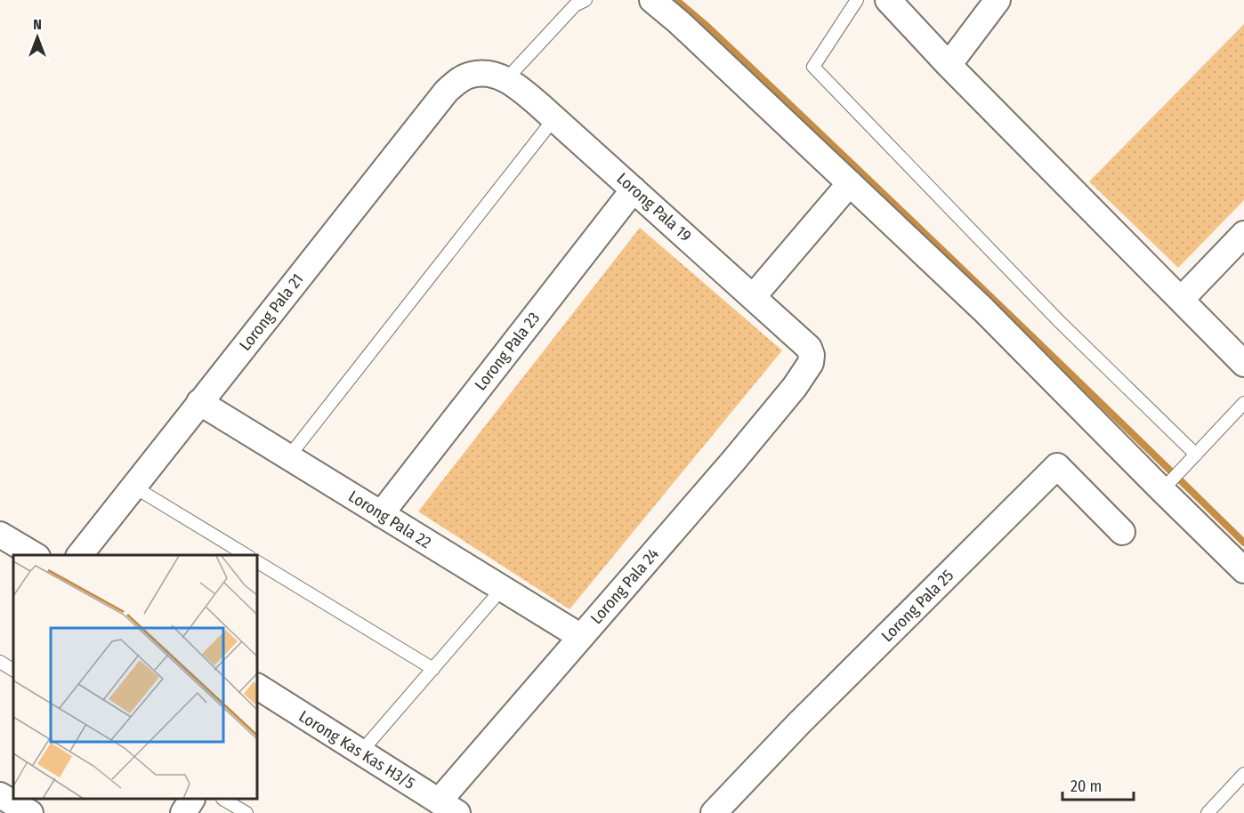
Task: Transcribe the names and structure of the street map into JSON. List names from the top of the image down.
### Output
{
  "streets": {
    "street": [
      "Lorong Pala 19",
      "Lorong Pala 21",
      "Lorong Pala 23",
      "Lorong Pala 22",
      "Lorong Pala 24",
      "Lorong Pala 25",
      "Lorong Kas Kas H3/5"
    ]
  },
  "crossings": [
    ["Lorong Pala 19", "Lorong Pala 21"],
    ["Lorong Pala 19", "Lorong Pala 23"],
    ["Lorong Pala 19", "Lorong Pala 24"],
    ["Lorong Pala 21", "Lorong Pala 22"],
    ["Lorong Pala 23", "Lorong Pala 22"],
    ["Lorong Pala 22", "Lorong Pala 24"],
    ["Lorong Pala 24", "Lorong Kas Kas H3/5"]
  ],
  "scale_bar": "20 m",
  "north": "top"
}
